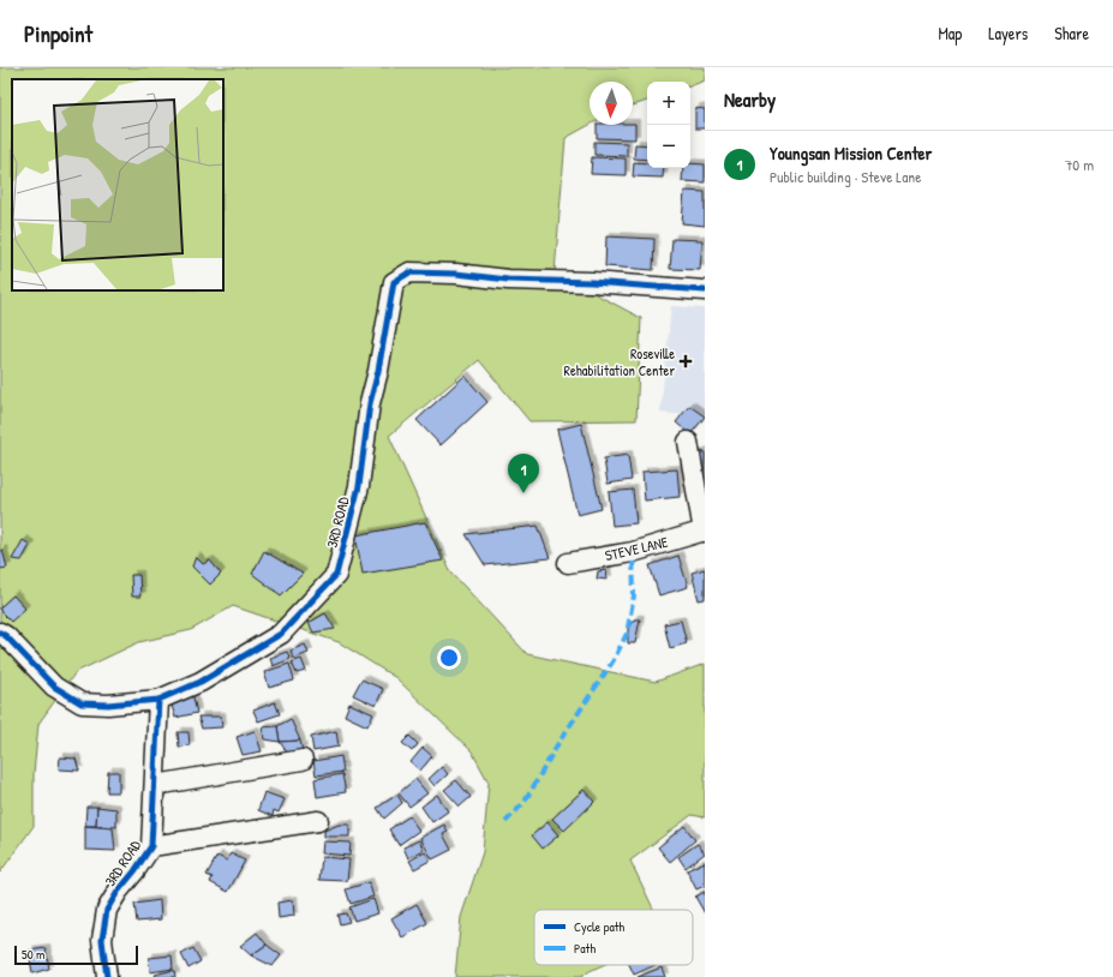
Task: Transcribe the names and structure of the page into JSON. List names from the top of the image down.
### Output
{
  "streets": {
    "street": ["3RD ROAD", "STEVE LANE"]
  },
  "places": {
    "health": ["Roseville Rehabilitation Center"]
  },
  "legend": ["Cycle path", "Path"],
  "scale_bar": "50 m",
  "north": "bottom",
  "page": {
    "header": "Pinpoint",
    "nav": ["Map", "Layers", "Share"],
    "heading": "Nearby",
    "map_buttons": ["+", "−"],
    "list": [
      {
        "mark": "1",
        "name": "Youngsan Mission Center",
        "note": "Public building · Steve Lane",
        "value": "70 m"
      }
    ],
    "pins": "1",
    "scale": "50 m"
  }
}
